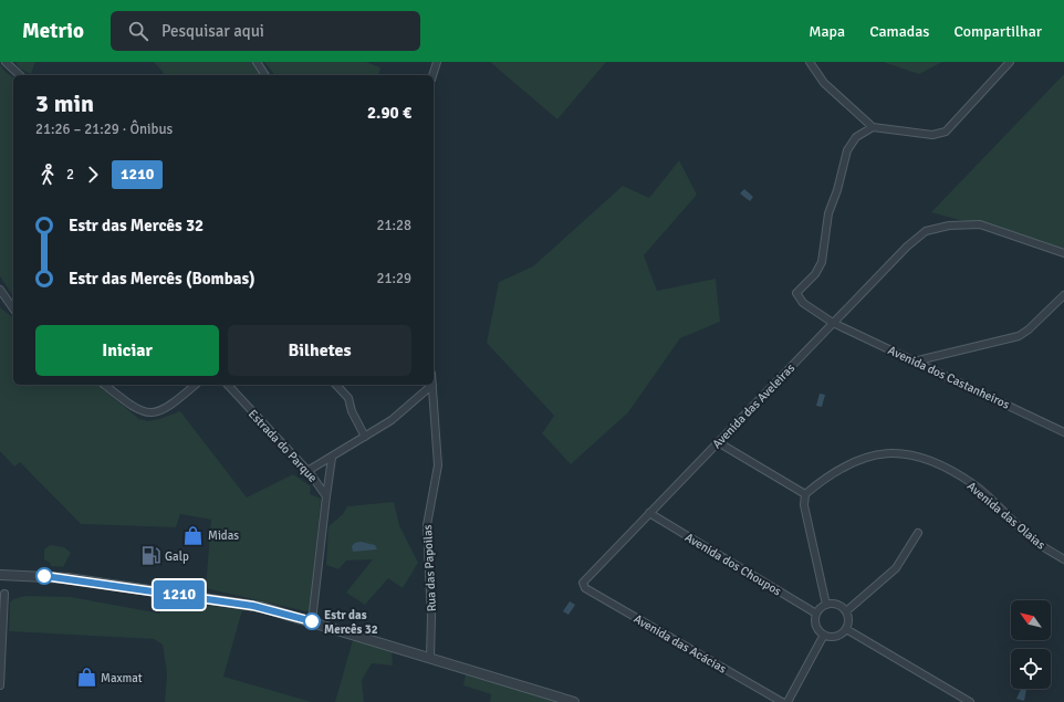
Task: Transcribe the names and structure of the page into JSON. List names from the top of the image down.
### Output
{
  "streets": {
    "street": [
      "Avenida dos Castanheiros",
      "Avenida das Aveleiras",
      "Estrada do Parque",
      "Avenida das Olaias",
      "Avenida dos Choupos",
      "Rua das Papoilas",
      "Avenida das Acácias"
    ]
  },
  "crossings": [
    ["Avenida dos Castanheiros", "Avenida das Aveleiras"],
    ["Avenida das Aveleiras", "Avenida dos Choupos"],
    ["Avenida das Aveleiras", "Avenida das Acácias"]
  ],
  "places": {
    "shop": ["Midas", "Maxmat"],
    "fuel station": ["Galp"],
    "other": ["Estr das Mercês 32"]
  },
  "lines": ["bus line 1210"],
  "north": "top left",
  "page": {
    "header": "Metrio",
    "search": "Pesquisar aqui",
    "nav": ["Mapa", "Camadas", "Compartilhar"],
    "on_map": "1210",
    "heading": ["3 min", "21:26 – 21:29 · Ônibus", "2.90 €"],
    "legs": ["2", "1210"],
    "list": [
      {
        "name": "Estr das Mercês 32",
        "value": "21:28"
      },
      {
        "name": "Estr das Mercês (Bombas)",
        "value": "21:29"
      }
    ],
    "buttons": ["Iniciar", "Bilhetes"]
  }
}
